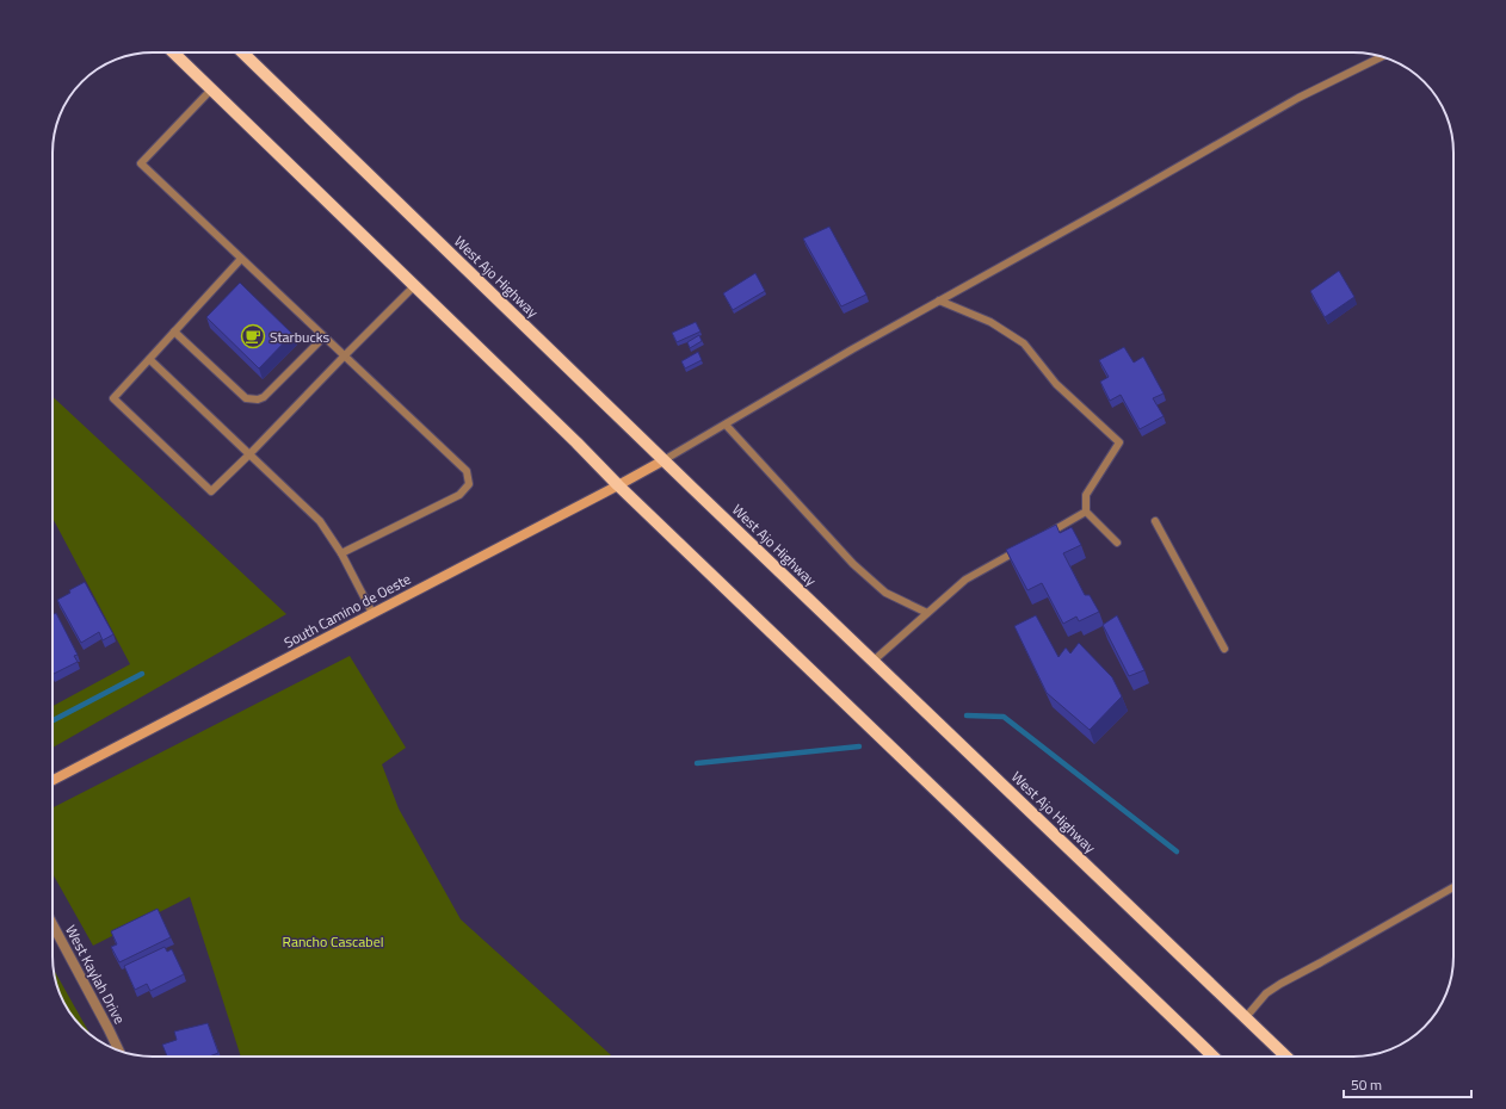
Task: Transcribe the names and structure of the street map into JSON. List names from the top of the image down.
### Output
{
  "streets": {
    "main road": ["West Ajo Highway"],
    "street": ["South Camino de Oeste", "West Kaylah Drive"]
  },
  "crossings": [
    ["West Ajo Highway", "South Camino de Oeste"]
  ],
  "parks": ["Rancho Cascabel"],
  "places": {
    "cafe": ["Starbucks"]
  },
  "scale_bar": "50 m"
}
